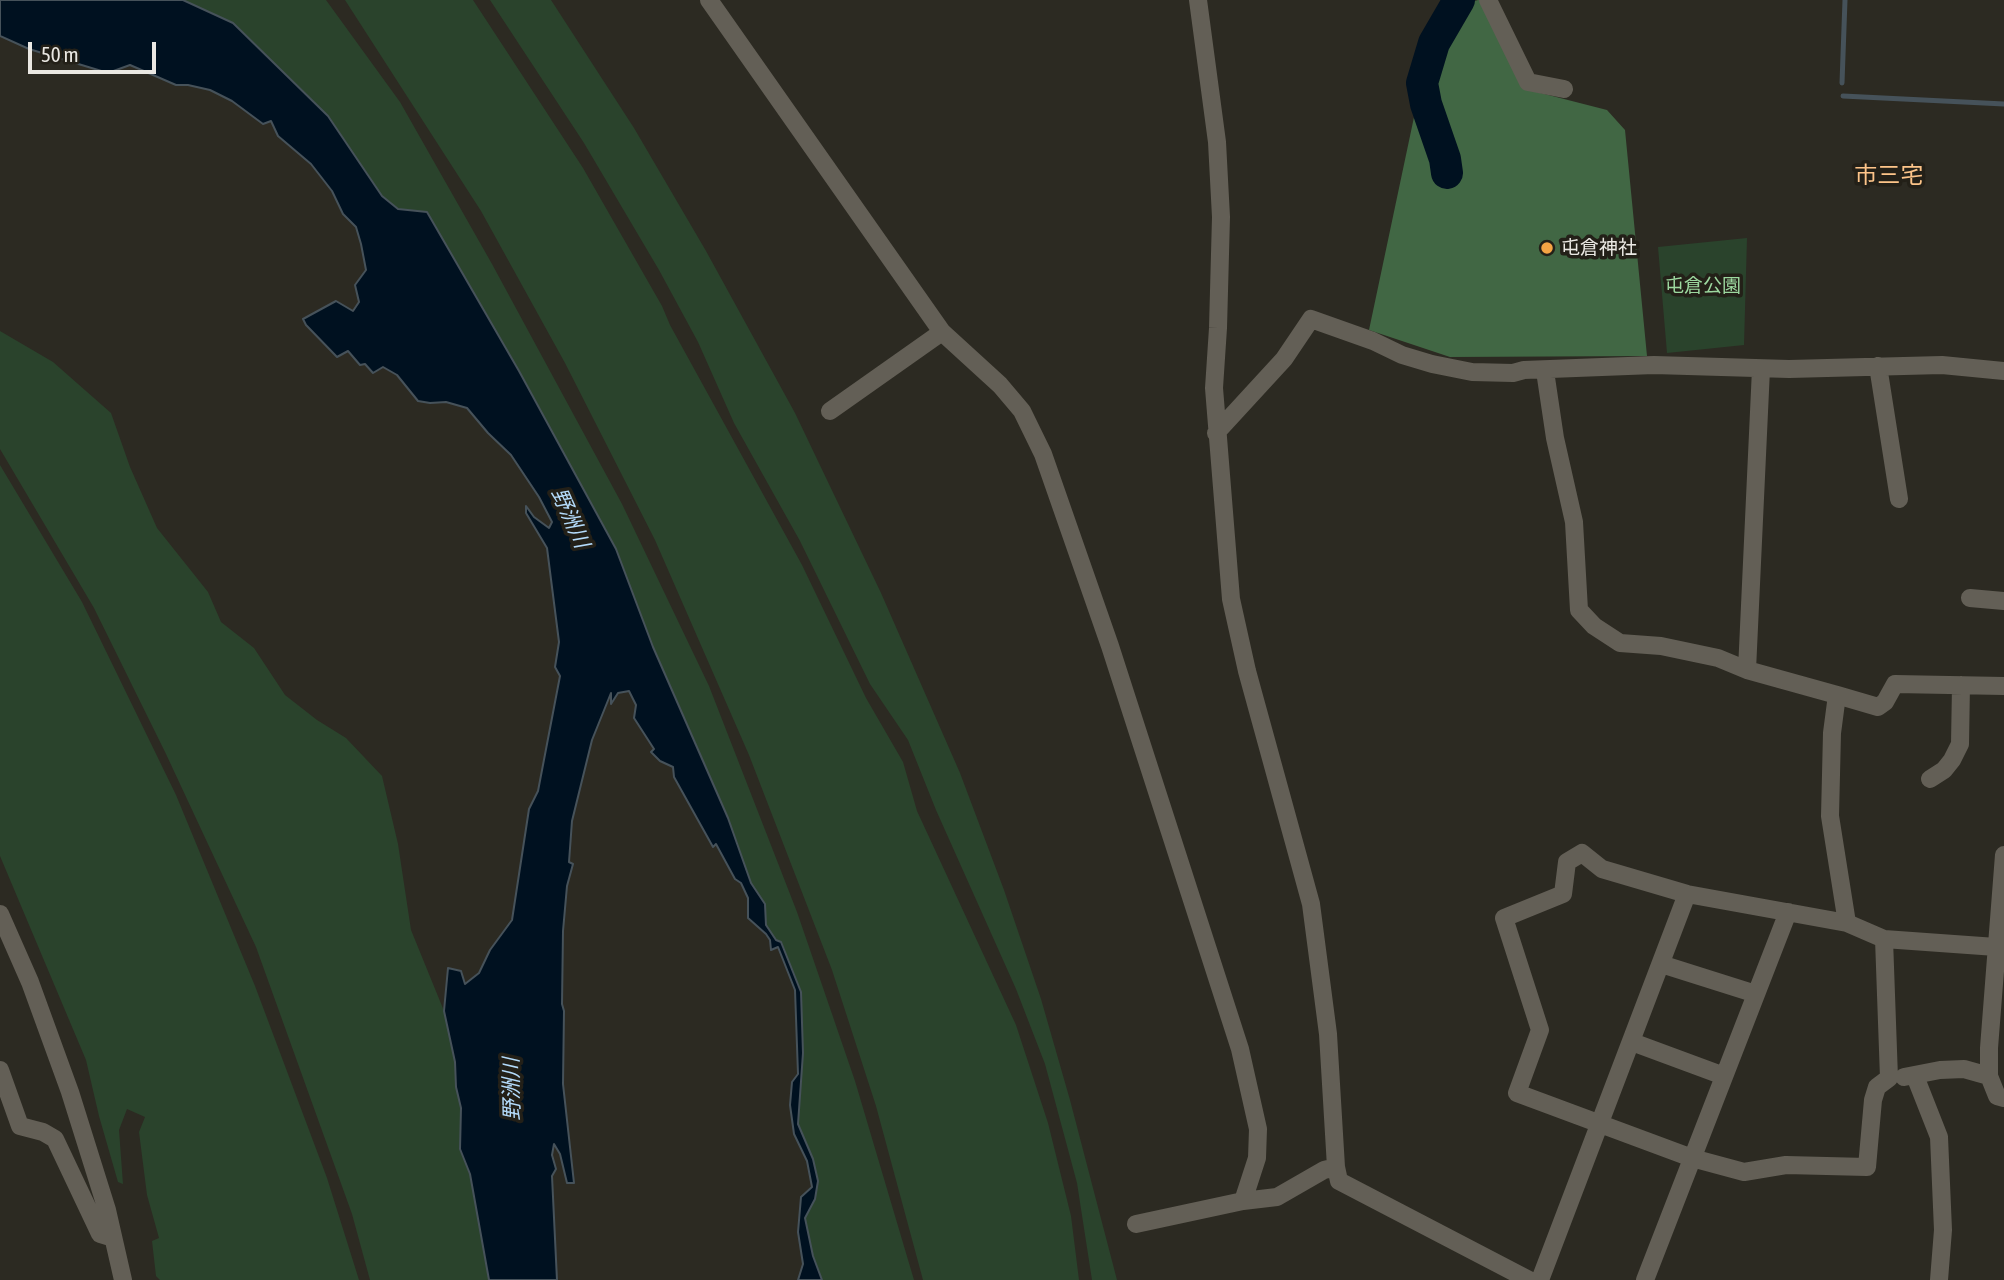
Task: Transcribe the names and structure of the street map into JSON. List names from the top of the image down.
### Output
{
  "districts": ["市三宅"],
  "water": ["野洲川"],
  "parks": ["屯倉公園"],
  "places": ["屯倉神社"],
  "scale_bar": "50 m"
}
